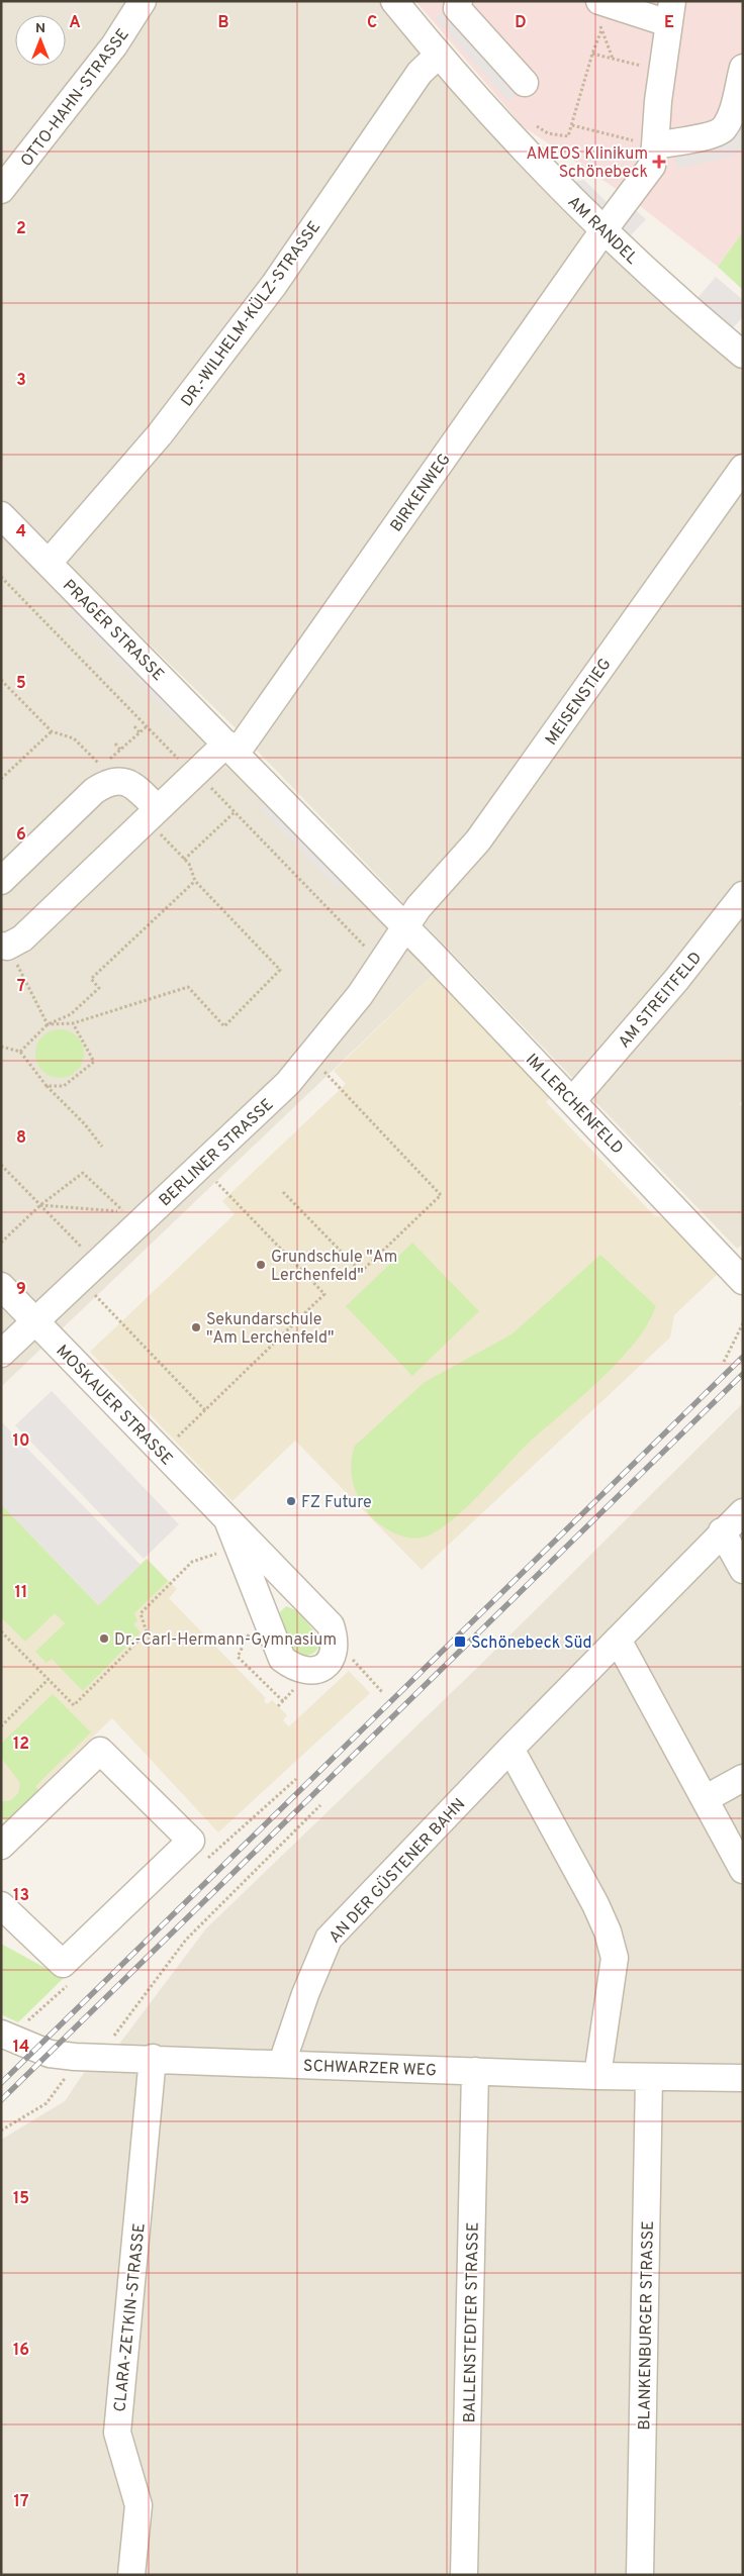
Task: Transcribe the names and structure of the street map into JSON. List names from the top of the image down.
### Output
{
  "streets": {
    "street": [
      "OTTO-HAHN-STRASSE",
      "AM RANDEL",
      "DR.-WILHELM-KÜLZ-STRASSE",
      "BIRKENWEG",
      "PRAGER STRASSE",
      "MEISENSTIEG",
      "AM STREITFELD",
      "IM LERCHENFELD",
      "BERLINER STRASSE",
      "MOSKAUER STRASSE",
      "AN DER GÜSTENER BAHN",
      "SCHWARZER WEG",
      "CLARA-ZETKIN-STRASSE",
      "BALLENSTEDTER STRASSE",
      "BLANKENBURGER STRASSE"
    ]
  },
  "crossings": [
    ["AM RANDEL", "DR.-WILHELM-KÜLZ-STRASSE"],
    ["AM RANDEL", "BIRKENWEG"],
    ["DR.-WILHELM-KÜLZ-STRASSE", "PRAGER STRASSE"],
    ["BIRKENWEG", "PRAGER STRASSE"],
    ["PRAGER STRASSE", "MEISENSTIEG"],
    ["PRAGER STRASSE", "IM LERCHENFELD"],
    ["PRAGER STRASSE", "BERLINER STRASSE"],
    ["MEISENSTIEG", "IM LERCHENFELD"],
    ["MEISENSTIEG", "BERLINER STRASSE"],
    ["AM STREITFELD", "IM LERCHENFELD"],
    ["IM LERCHENFELD", "BERLINER STRASSE"],
    ["BERLINER STRASSE", "MOSKAUER STRASSE"],
    ["AN DER GÜSTENER BAHN", "SCHWARZER WEG"],
    ["SCHWARZER WEG", "CLARA-ZETKIN-STRASSE"],
    ["SCHWARZER WEG", "BALLENSTEDTER STRASSE"],
    ["SCHWARZER WEG", "BLANKENBURGER STRASSE"]
  ],
  "places": {
    "health": ["AMEOS Klinikum Schönebeck"],
    "other": [
      "Grundschule \"Am Lerchenfeld\"",
      "Sekundarschule \"Am Lerchenfeld\"",
      "FZ Future",
      "Dr.-Carl-Hermann-Gymnasium"
    ],
    "transit": ["Schönebeck Süd"]
  },
  "north": "top",
  "grid": {
    "columns": [
      "A",
      "B",
      "C",
      "D",
      "E"
    ],
    "rows": [
      "2",
      "3",
      "4",
      "5",
      "6",
      "7",
      "8",
      "9",
      "10",
      "11",
      "12",
      "13",
      "14",
      "15",
      "16",
      "17"
    ]
  }
}
